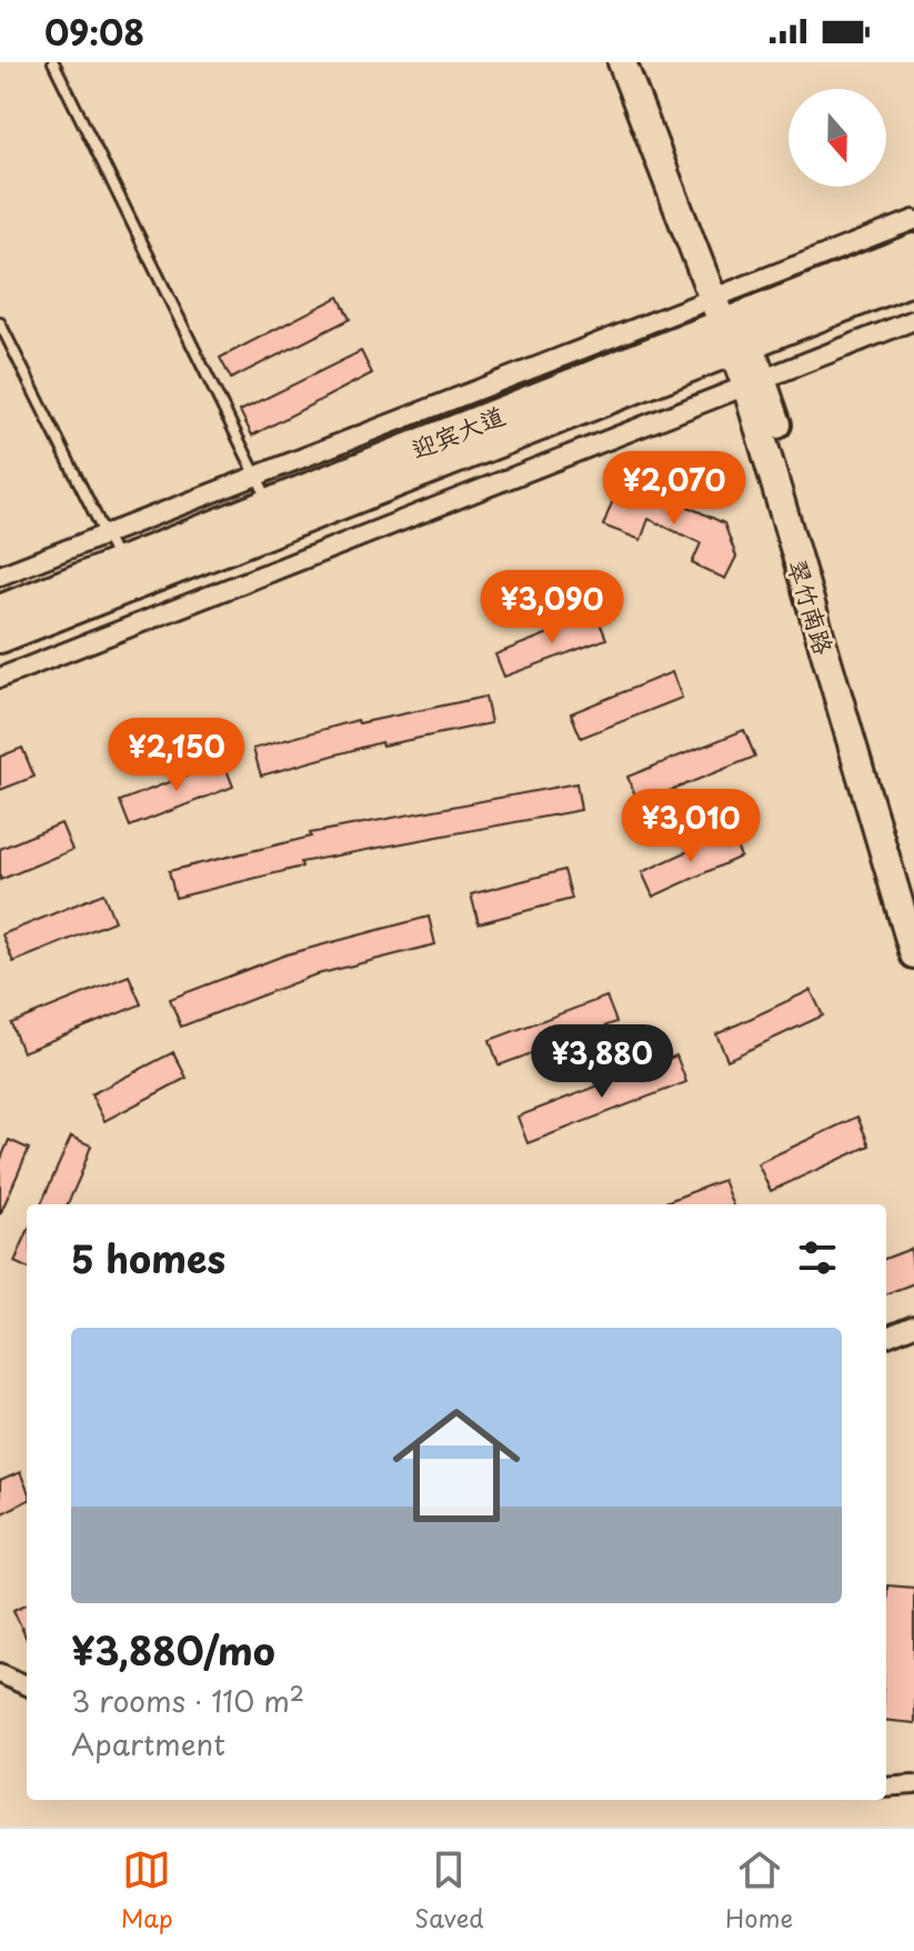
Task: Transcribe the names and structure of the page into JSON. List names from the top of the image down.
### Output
{
  "streets": {
    "main road": ["迎宾大道", "翠竹南路"]
  },
  "crossings": [
    ["迎宾大道", "翠竹南路"]
  ],
  "north": "bottom",
  "page": {
    "status": "09:08",
    "price": [
      "¥2,070",
      "¥3,090",
      "¥2,150",
      "¥3,010",
      "¥3,880"
    ],
    "heading": "5 homes",
    "list": [
      {
        "name": "¥3,880/mo",
        "note": "3 rooms · 110 m² · Apartment"
      }
    ],
    "tabs": ["Map", "Saved", "Home"]
  }
}
